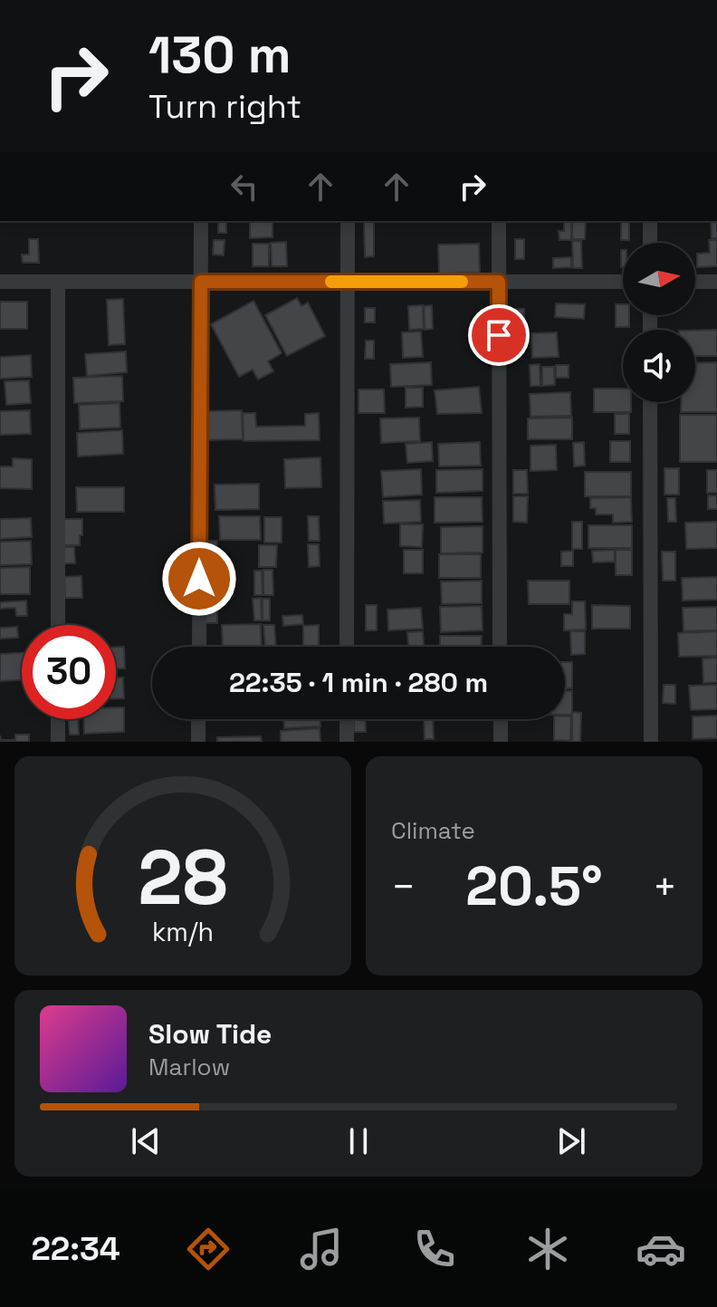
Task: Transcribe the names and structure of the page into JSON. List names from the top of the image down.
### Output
{
  "north": "right",
  "page": {
    "turn": ["130 m", "Turn right"],
    "limit": "30",
    "trip": "22:35 · 1 min · 280 m",
    "tile": "Climate",
    "heat": ["−", "20.5°", "+"],
    "song": ["Slow Tide", "Marlow"],
    "tabs": "22:34",
    "gauge": ["28", "km/h"]
  }
}
